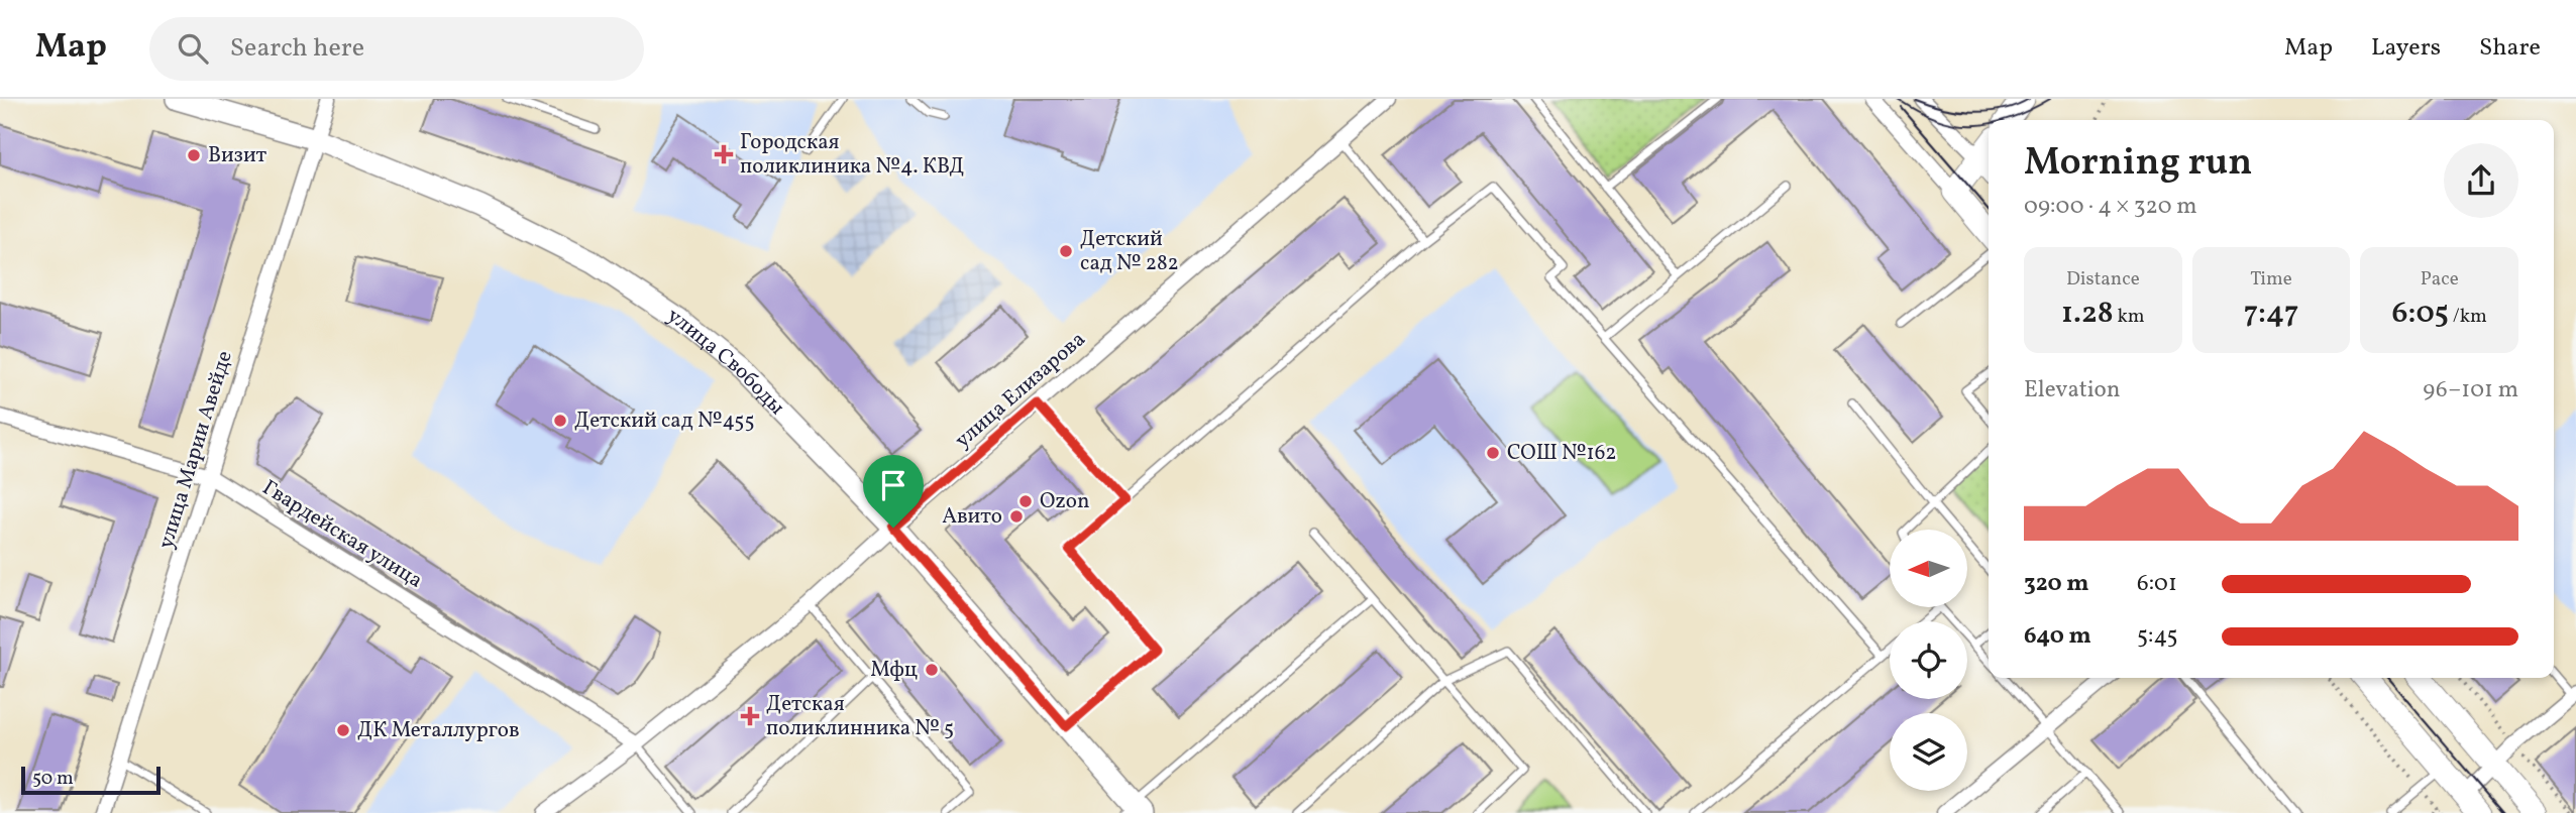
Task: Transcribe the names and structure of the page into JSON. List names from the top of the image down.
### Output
{
  "streets": {
    "street": [
      "улица Свободы",
      "улица Елизарова",
      "улица Марии Авейде",
      "Гвардейская улица"
    ]
  },
  "crossings": [
    ["улица Свободы", "улица Елизарова"],
    ["улица Свободы", "улица Марии Авейде"],
    ["улица Елизарова", "Гвардейская улица"],
    ["улица Марии Авейде", "Гвардейская улица"]
  ],
  "places": {
    "health": ["Городская поликлиника №4. КВД", "Детская поликлинника № 5"],
    "other": [
      "Визит",
      "Детский сад № 282",
      "Детский сад №455",
      "СОШ №162",
      "Ozon",
      "Авито",
      "Мфц",
      "ДК Металлургов"
    ]
  },
  "scale_bar": "50 m",
  "north": "left",
  "page": {
    "header": "Map",
    "search": "Search here",
    "nav": ["Map", "Layers", "Share"],
    "heading": ["Morning run", "09:00 · 4 × 320 m"],
    "stats": [
      ["Distance", "1.28 km"],
      ["Time", "7:47"],
      ["Pace", "6:05 /km"]
    ],
    "chart": ["Elevation", "96–101 m"],
    "list": [
      {
        "name": "320 m",
        "note": "6:01"
      },
      {
        "name": "640 m",
        "note": "5:45"
      }
    ],
    "scale": "50 m"
  }
}
